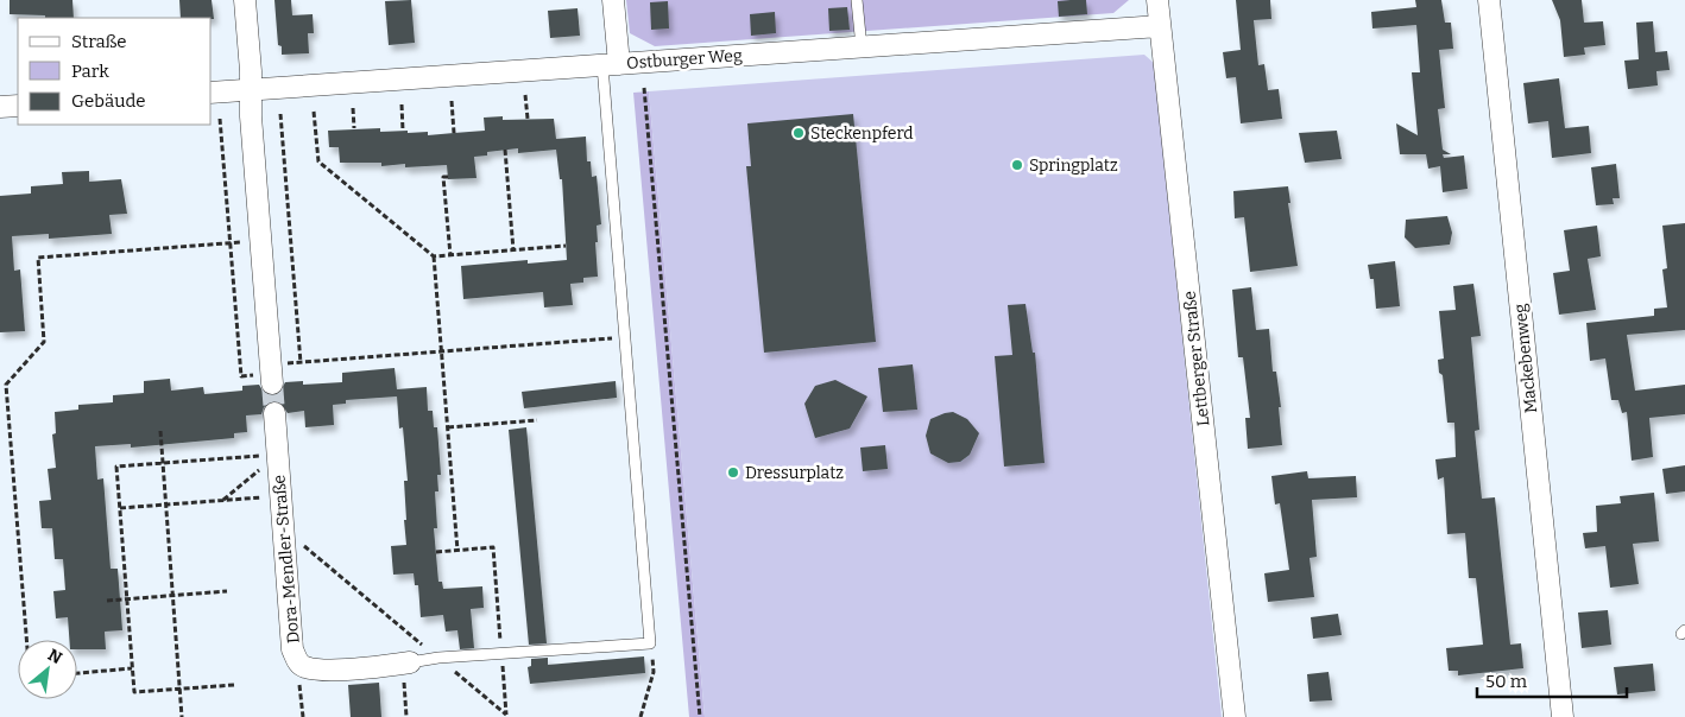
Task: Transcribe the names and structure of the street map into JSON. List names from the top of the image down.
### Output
{
  "streets": {
    "street": [
      "Ostburger Weg",
      "Lettberger Straße",
      "Mackebenweg",
      "Dora-Mendler-Straße"
    ]
  },
  "crossings": [
    ["Ostburger Weg", "Lettberger Straße"]
  ],
  "places": ["Steckenpferd", "Springplatz", "Dressurplatz"],
  "legend": ["Straße", "Park", "Gebäude"],
  "scale_bar": "50 m",
  "north": "top right"
}
